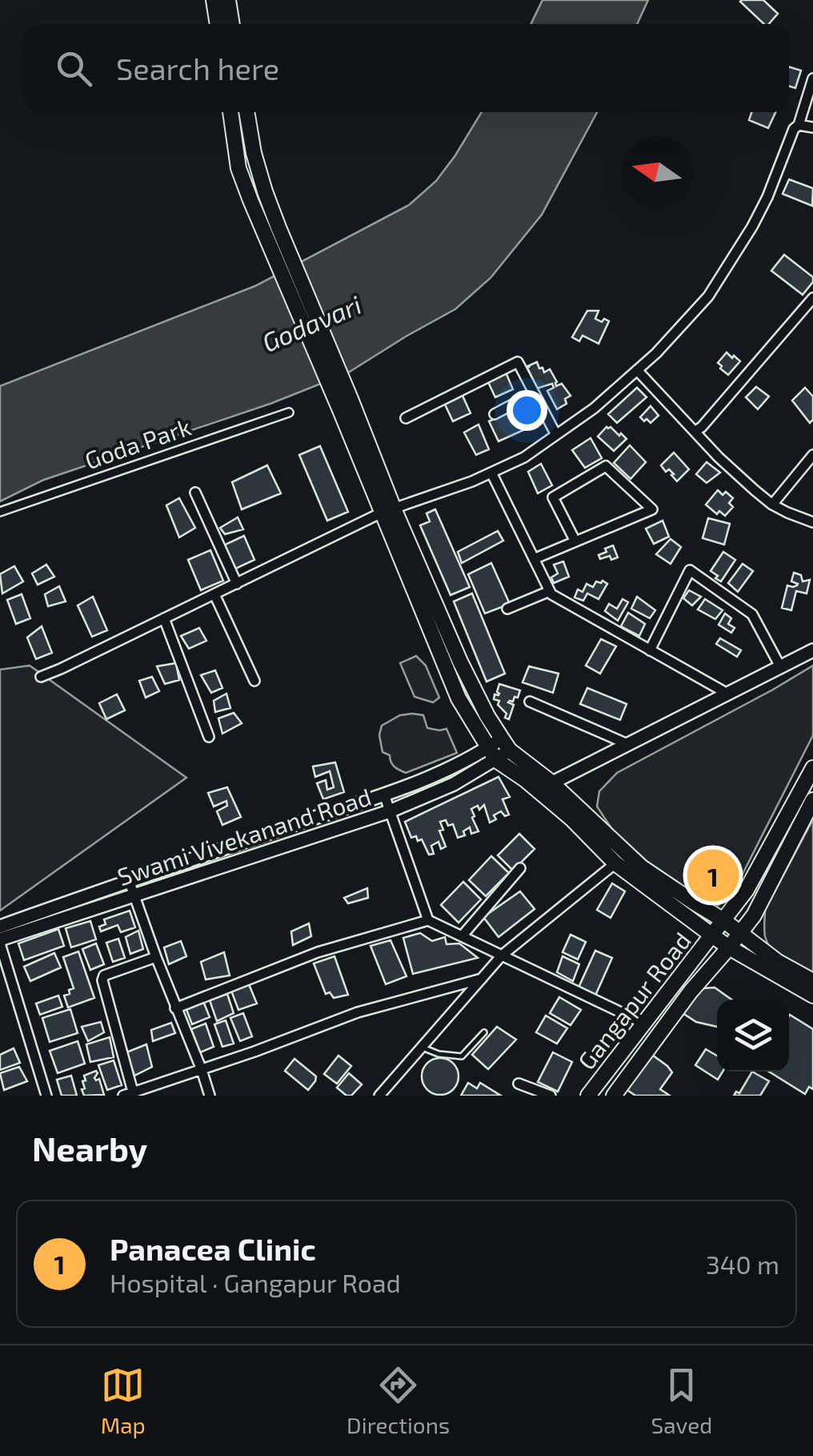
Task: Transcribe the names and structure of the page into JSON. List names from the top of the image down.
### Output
{
  "streets": {
    "main road": ["Swami Vivekanand Road", "Gangapur Road"],
    "street": ["Goda Park"]
  },
  "water": ["Godavari"],
  "north": "left",
  "page": {
    "search": "Search here",
    "pins": "1",
    "heading": "Nearby",
    "list": [
      {
        "mark": "1",
        "name": "Panacea Clinic",
        "note": "Hospital · Gangapur Road",
        "value": "340 m"
      }
    ],
    "nav": ["Map", "Directions", "Saved"]
  }
}
